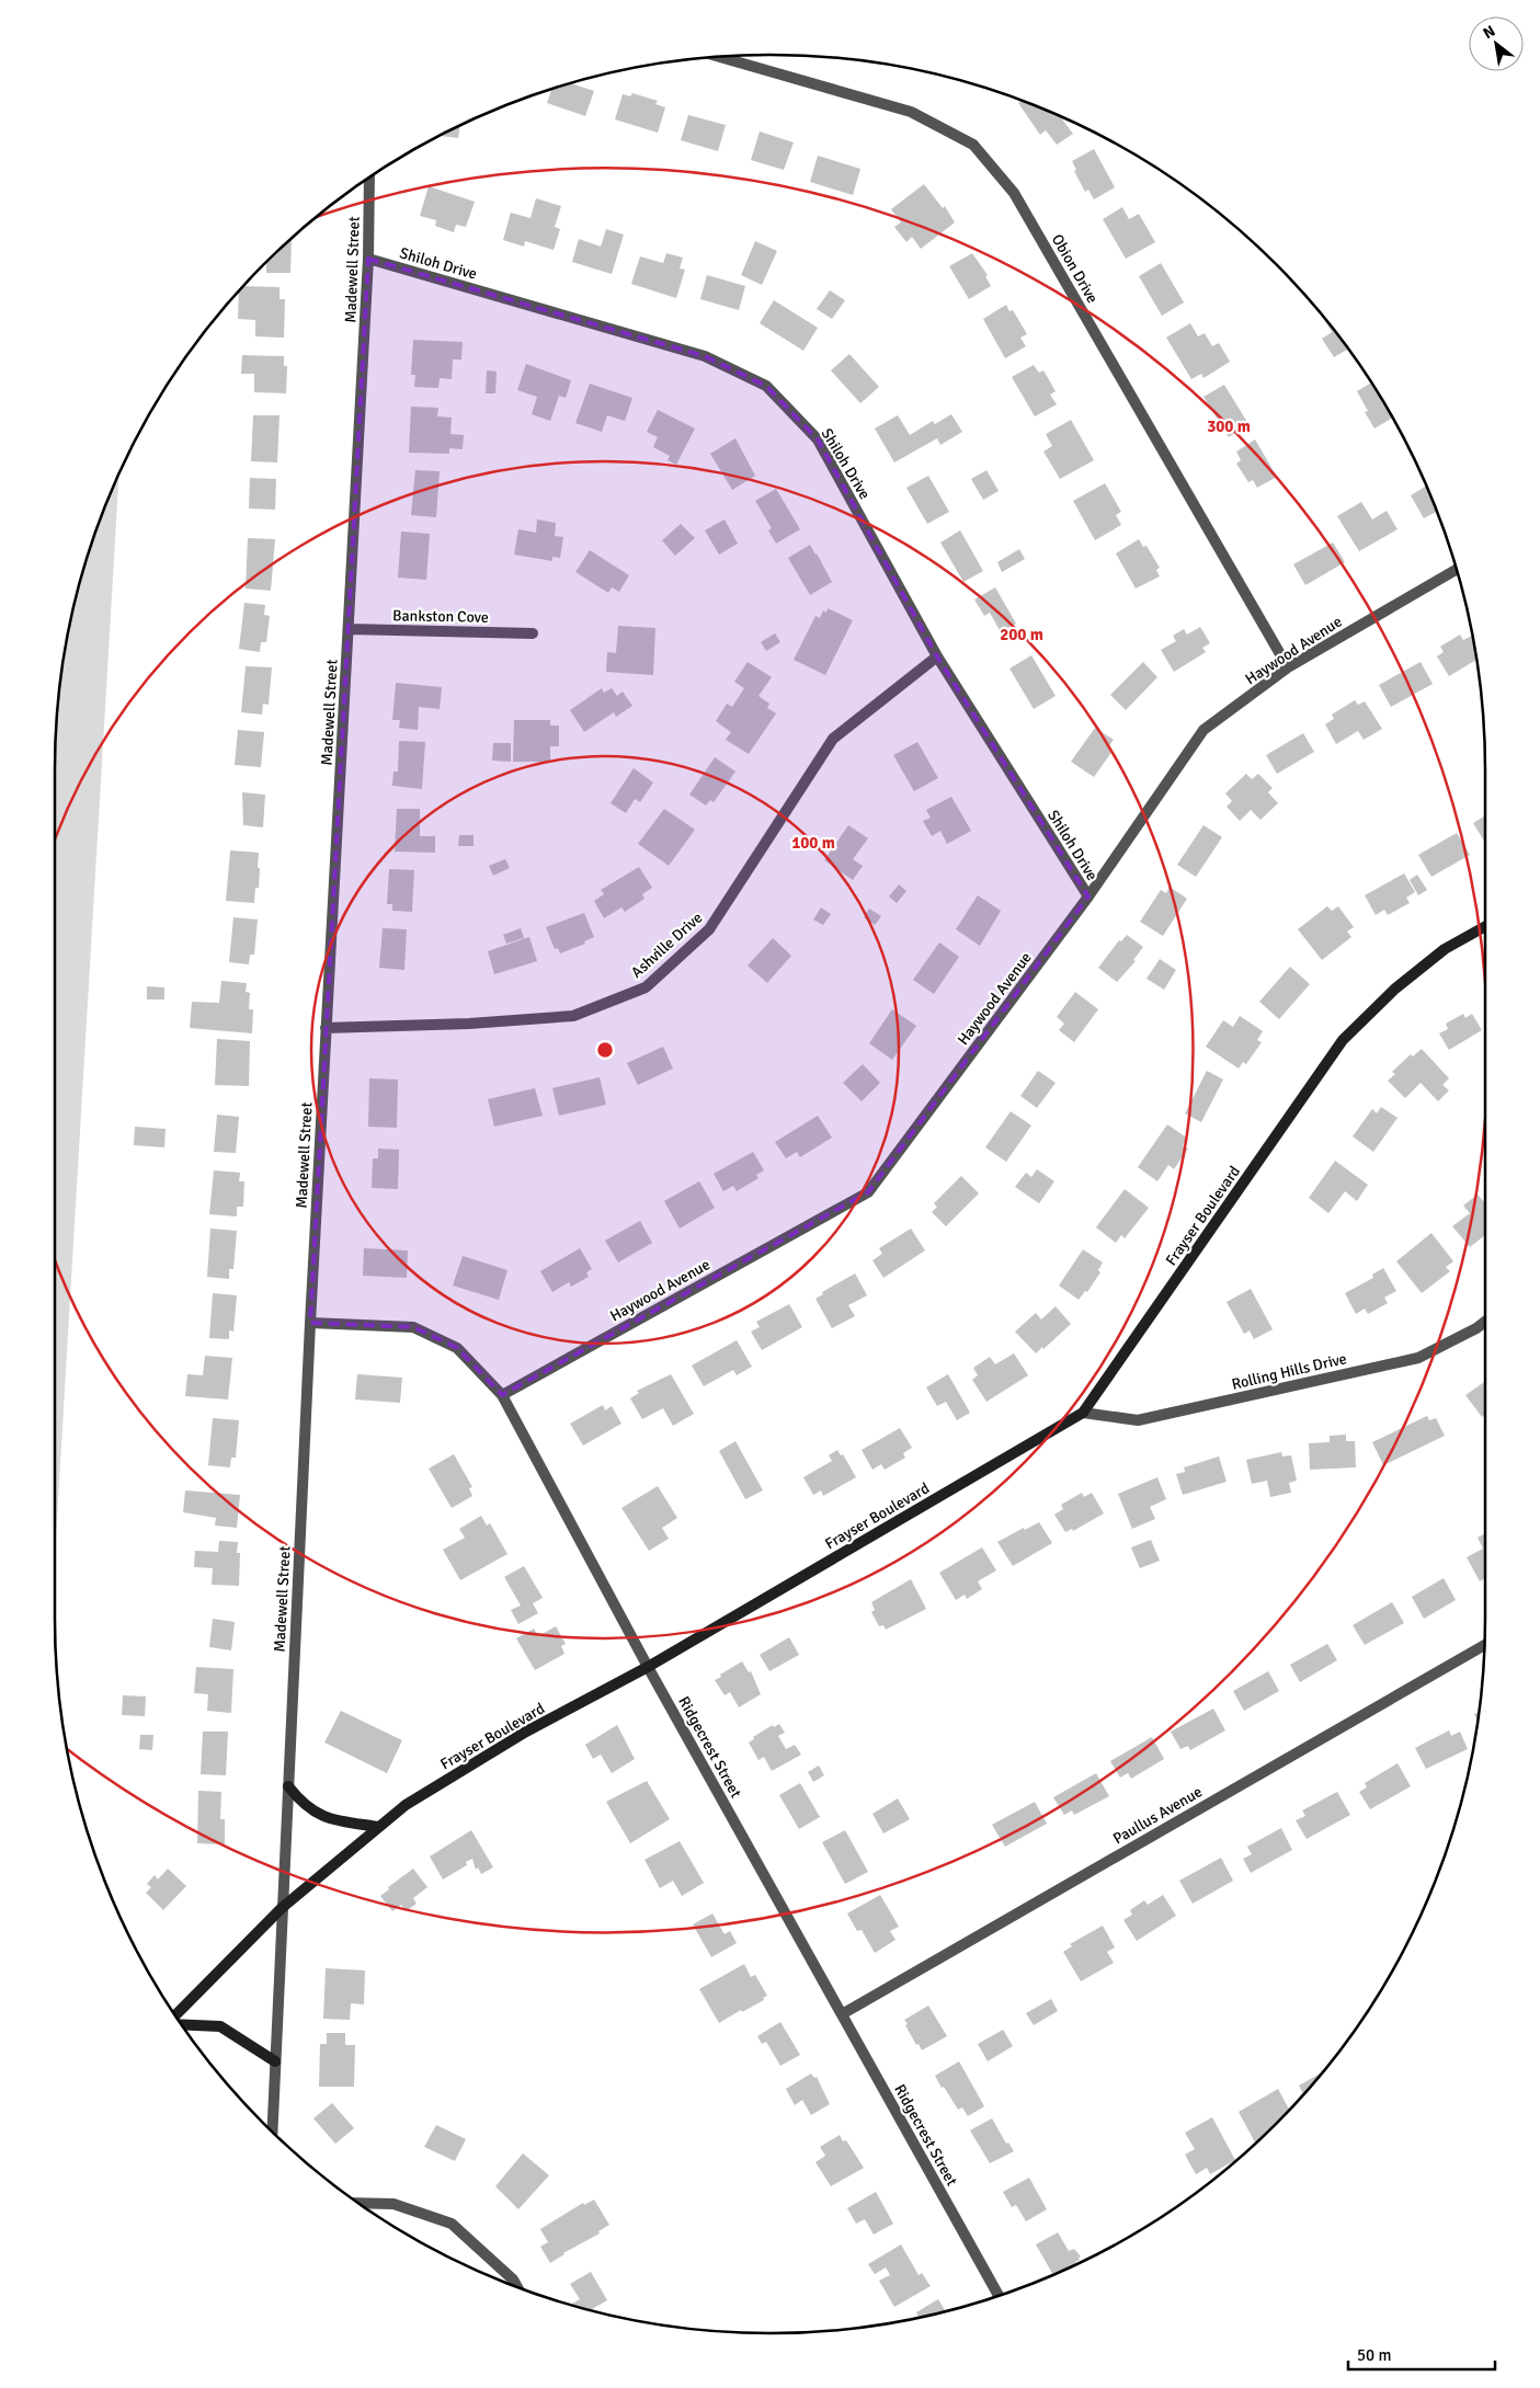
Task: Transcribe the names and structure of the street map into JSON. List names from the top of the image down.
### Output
{
  "streets": {
    "main road": ["Frayser Boulevard"],
    "street": [
      "Shiloh Drive",
      "Obion Drive",
      "Madewell Street",
      "Bankston Cove",
      "Haywood Avenue",
      "Ashville Drive",
      "Rolling Hills Drive",
      "Ridgecrest Street",
      "Paullus Avenue"
    ]
  },
  "crossings": [
    ["Shiloh Drive", "Madewell Street"],
    ["Shiloh Drive", "Haywood Avenue"],
    ["Shiloh Drive", "Ashville Drive"],
    ["Obion Drive", "Haywood Avenue"],
    ["Madewell Street", "Bankston Cove"],
    ["Madewell Street", "Ashville Drive"],
    ["Madewell Street", "Frayser Boulevard"],
    ["Madewell Street", "Ridgecrest Street"],
    ["Haywood Avenue", "Ridgecrest Street"],
    ["Frayser Boulevard", "Rolling Hills Drive"],
    ["Frayser Boulevard", "Ridgecrest Street"],
    ["Ridgecrest Street", "Paullus Avenue"]
  ],
  "scale_bar": "50 m",
  "north": "top left",
  "rings": ["300 m", "200 m", "100 m"]
}
